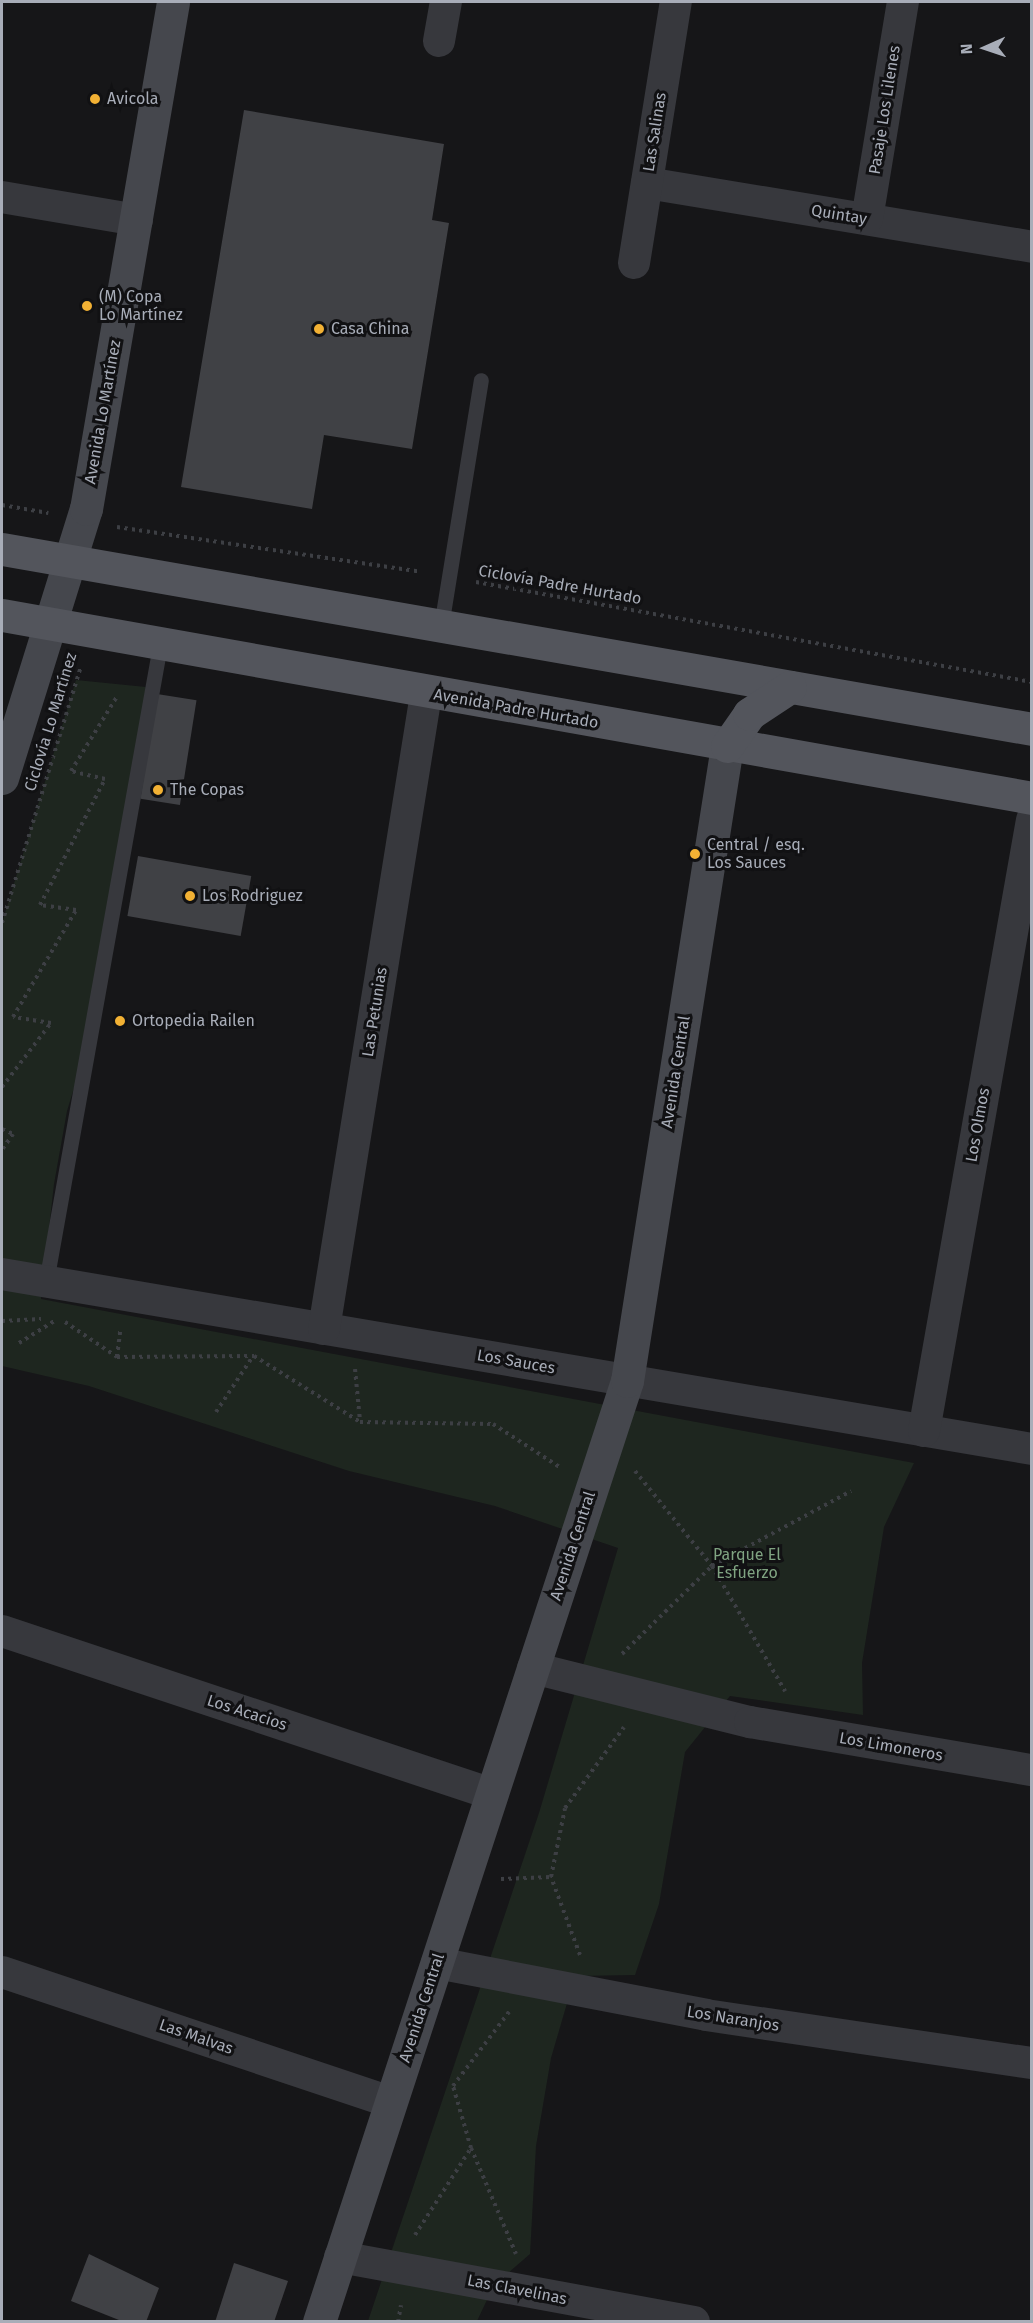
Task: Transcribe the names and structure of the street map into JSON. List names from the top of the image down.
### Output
{
  "streets": {
    "main road": ["Avenida Lo Martínez", "Avenida Padre Hurtado", "Avenida Central"],
    "street": [
      "Pasaje Los Lilenes",
      "Las Salinas",
      "Quintay",
      "Las Petunias",
      "Los Olmos",
      "Los Sauces",
      "Los Acacios",
      "Los Limoneros",
      "Los Naranjos",
      "Las Malvas",
      "Las Clavelinas"
    ],
    "path": ["Ciclovía Padre Hurtado", "Ciclovía Lo Martínez"]
  },
  "crossings": [
    ["Pasaje Los Lilenes", "Quintay"],
    ["Las Salinas", "Quintay"],
    ["Avenida Lo Martínez", "Ciclovía Padre Hurtado"],
    ["Avenida Lo Martínez", "Avenida Padre Hurtado"],
    ["Avenida Padre Hurtado", "Ciclovía Lo Martínez"],
    ["Avenida Padre Hurtado", "Las Petunias"],
    ["Avenida Padre Hurtado", "Avenida Central"],
    ["Las Petunias", "Los Sauces"],
    ["Avenida Central", "Los Sauces"],
    ["Avenida Central", "Los Acacios"],
    ["Avenida Central", "Los Naranjos"],
    ["Avenida Central", "Las Malvas"],
    ["Avenida Central", "Las Clavelinas"],
    ["Los Olmos", "Los Sauces"]
  ],
  "parks": ["Parque El Esfuerzo"],
  "places": [
    "Avicola",
    "(M) Copa Lo Martínez",
    "Casa China",
    "The Copas",
    "Central / esq. Los Sauces",
    "Los Rodriguez",
    "Ortopedia Railen"
  ],
  "north": "left"
}
